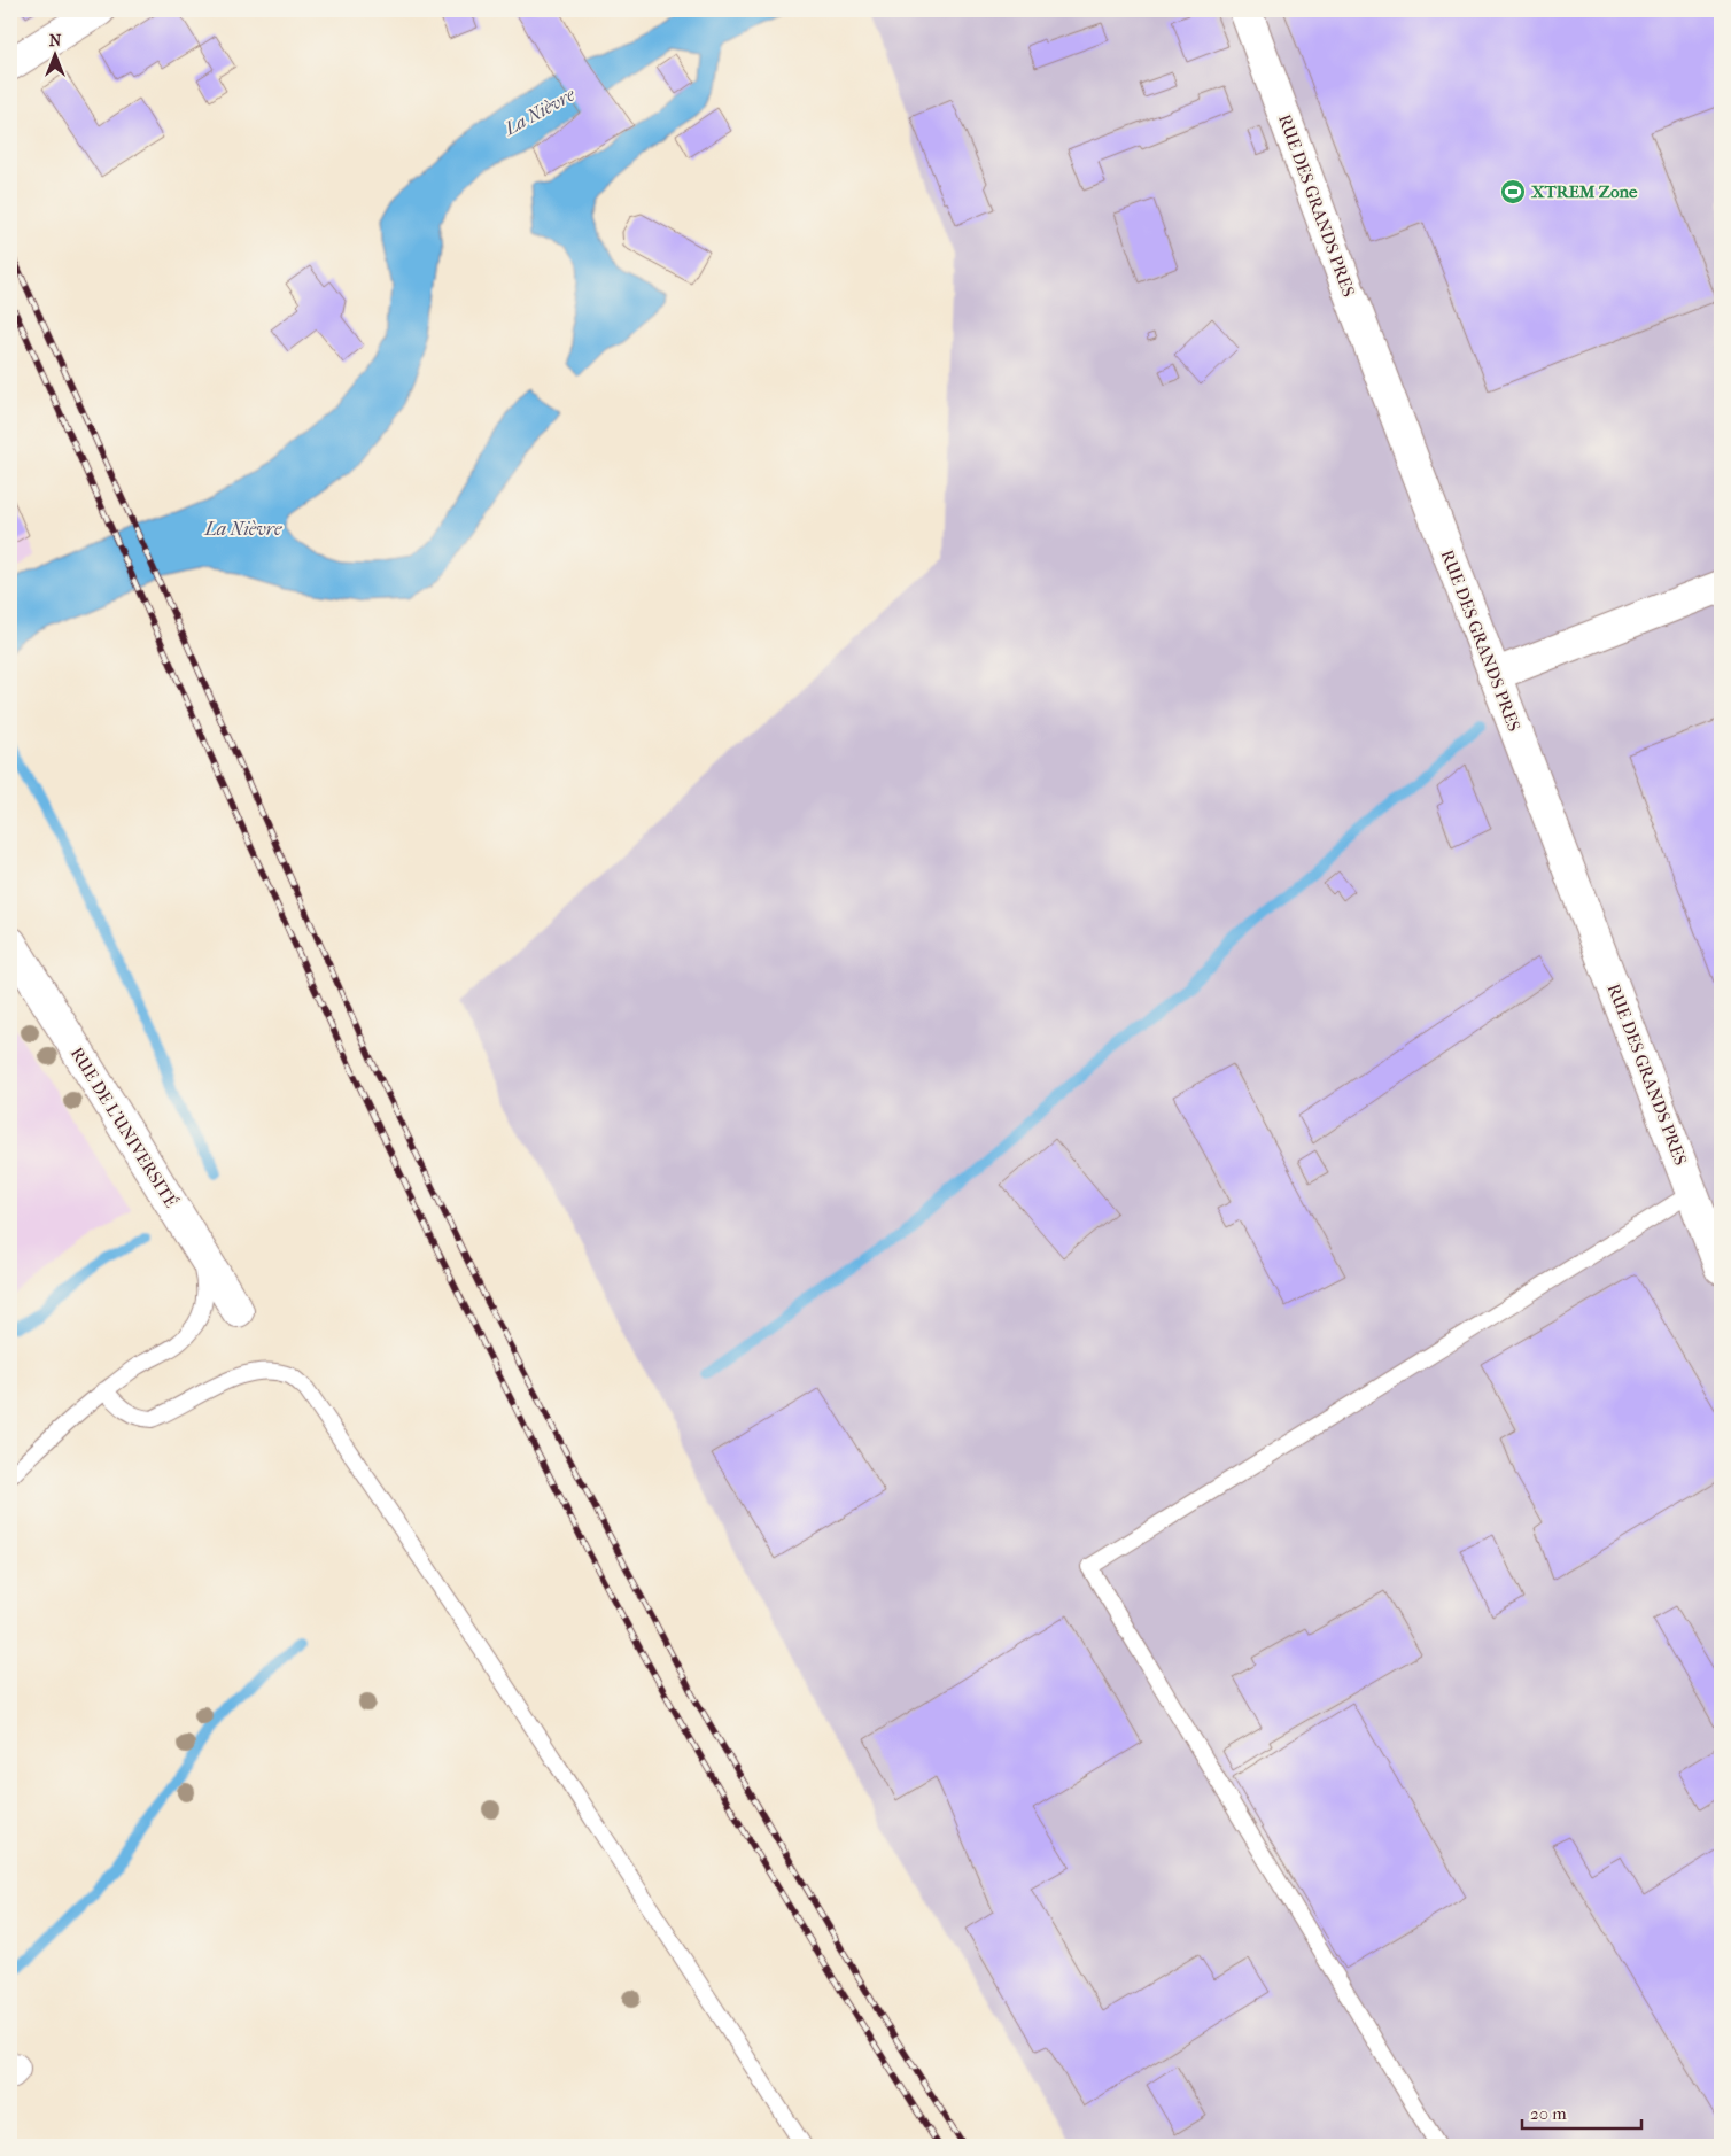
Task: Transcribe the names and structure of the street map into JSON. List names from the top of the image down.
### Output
{
  "streets": {
    "street": ["RUE DES GRANDS PRES", "RUE DE L'UNIVERSITÉ"]
  },
  "water": ["La Nièvre"],
  "places": {
    "sports": ["XTREM Zone"]
  },
  "scale_bar": "20 m",
  "north": "top"
}
